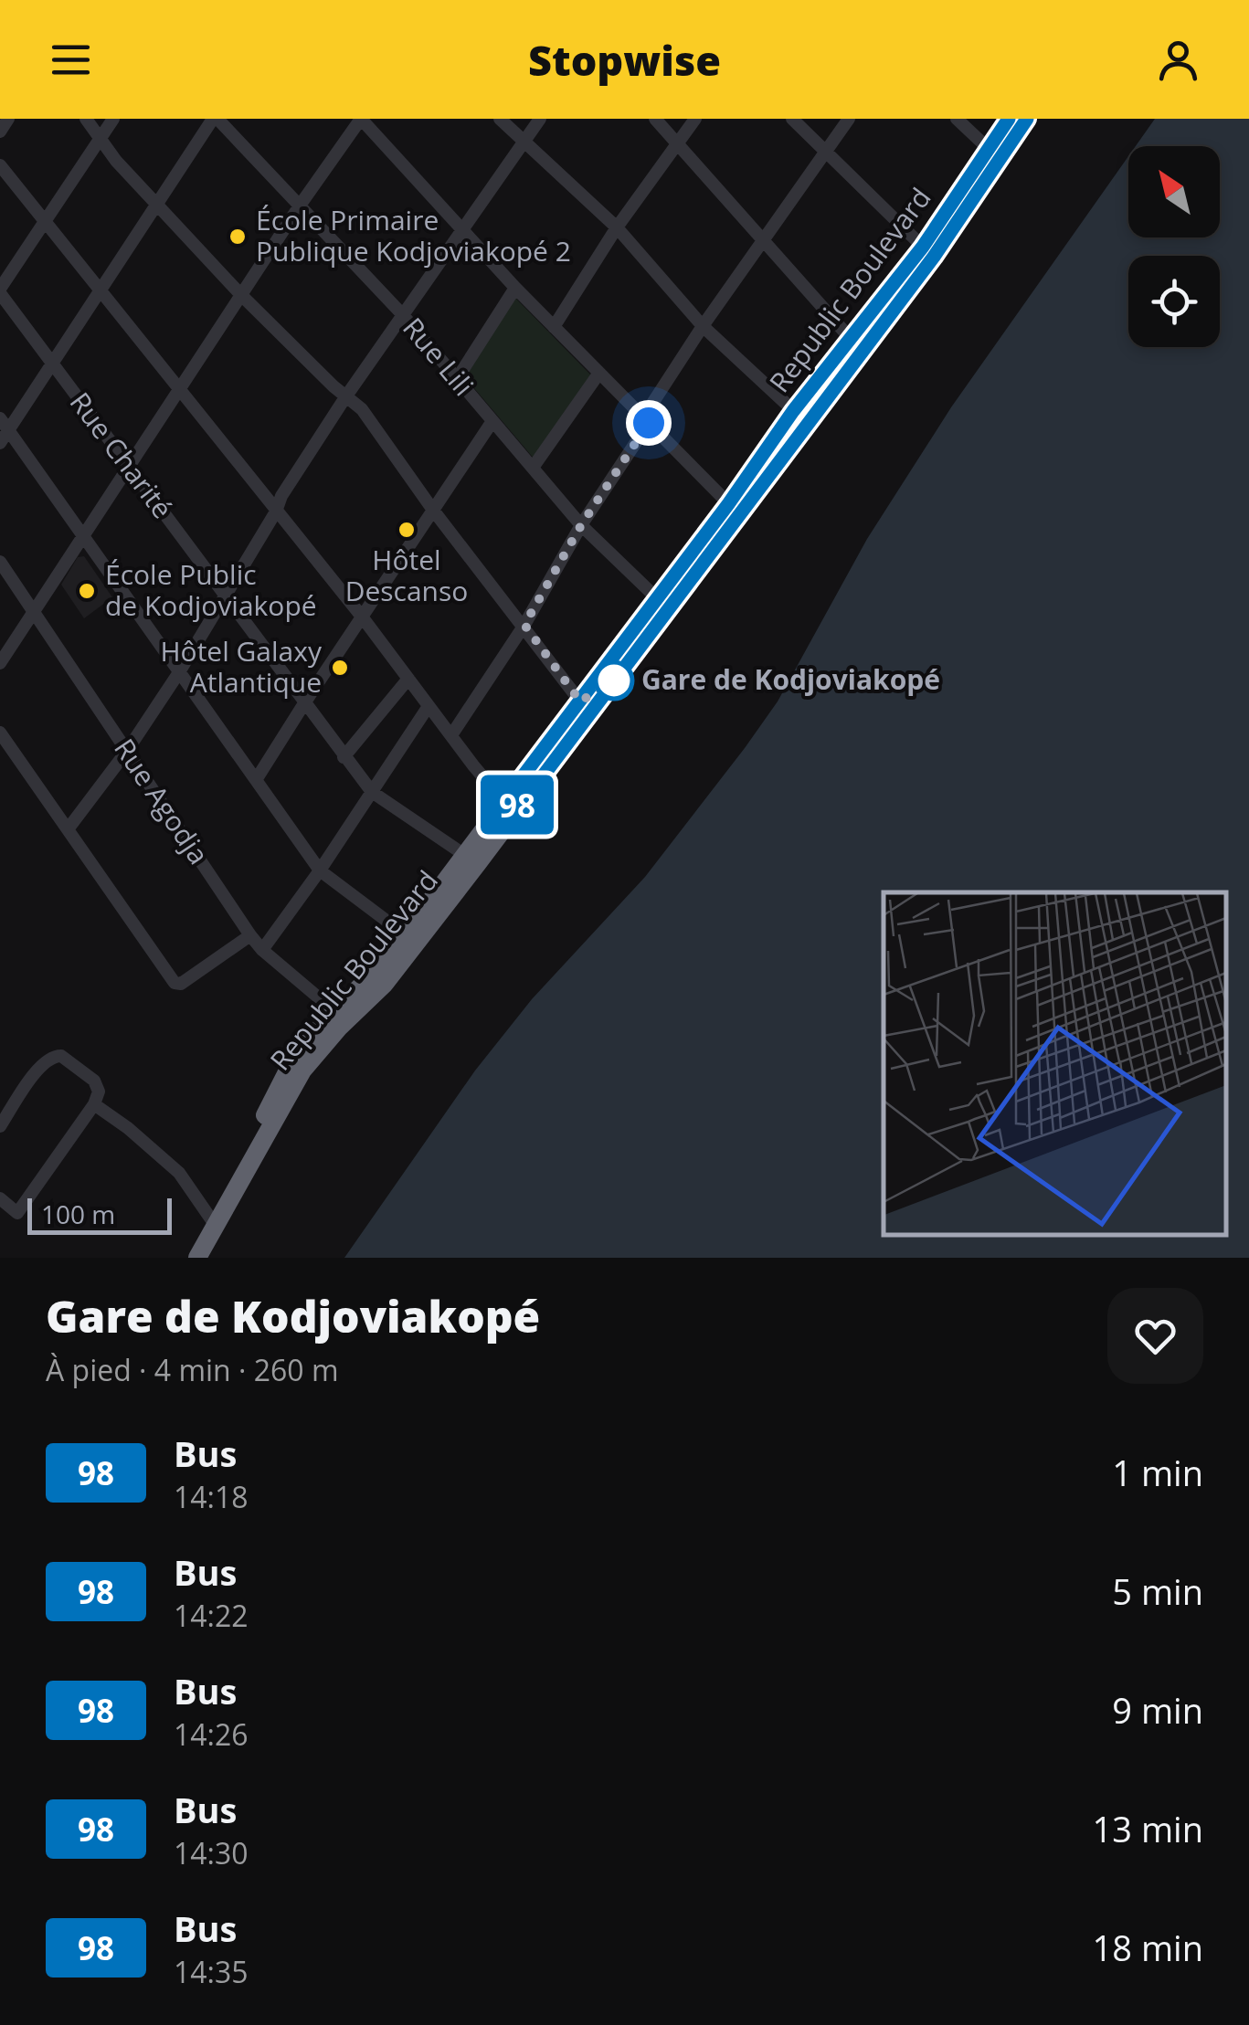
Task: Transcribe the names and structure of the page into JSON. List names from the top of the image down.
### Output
{
  "streets": {
    "highway": ["Republic Boulevard"],
    "street": ["Rue Lili", "Rue Charité", "Rue Agodja"]
  },
  "crossings": [
    ["Republic Boulevard", "Rue Lili"],
    ["Republic Boulevard", "Rue Charité"],
    ["Republic Boulevard", "Rue Agodja"]
  ],
  "places": [
    "École Primaire Publique Kodjoviakopé 2",
    "Hôtel Descanso",
    "École Public de Kodjoviakopé",
    "Hôtel Galaxy Atlantique",
    "Gare de Kodjoviakopé"
  ],
  "lines": ["bus line 98"],
  "scale_bar": "100 m",
  "north": "top left",
  "page": {
    "header": "Stopwise",
    "on_map": "98",
    "scale": "100 m",
    "heading": ["Gare de Kodjoviakopé", "À pied · 4 min · 260 m"],
    "list": [
      {
        "mark": "98",
        "name": "Bus",
        "note": "14:18",
        "value": "1 min"
      },
      {
        "mark": "98",
        "name": "Bus",
        "note": "14:22",
        "value": "5 min"
      },
      {
        "mark": "98",
        "name": "Bus",
        "note": "14:26",
        "value": "9 min"
      },
      {
        "mark": "98",
        "name": "Bus",
        "note": "14:30",
        "value": "13 min"
      },
      {
        "mark": "98",
        "name": "Bus",
        "note": "14:35",
        "value": "18 min"
      }
    ]
  }
}
